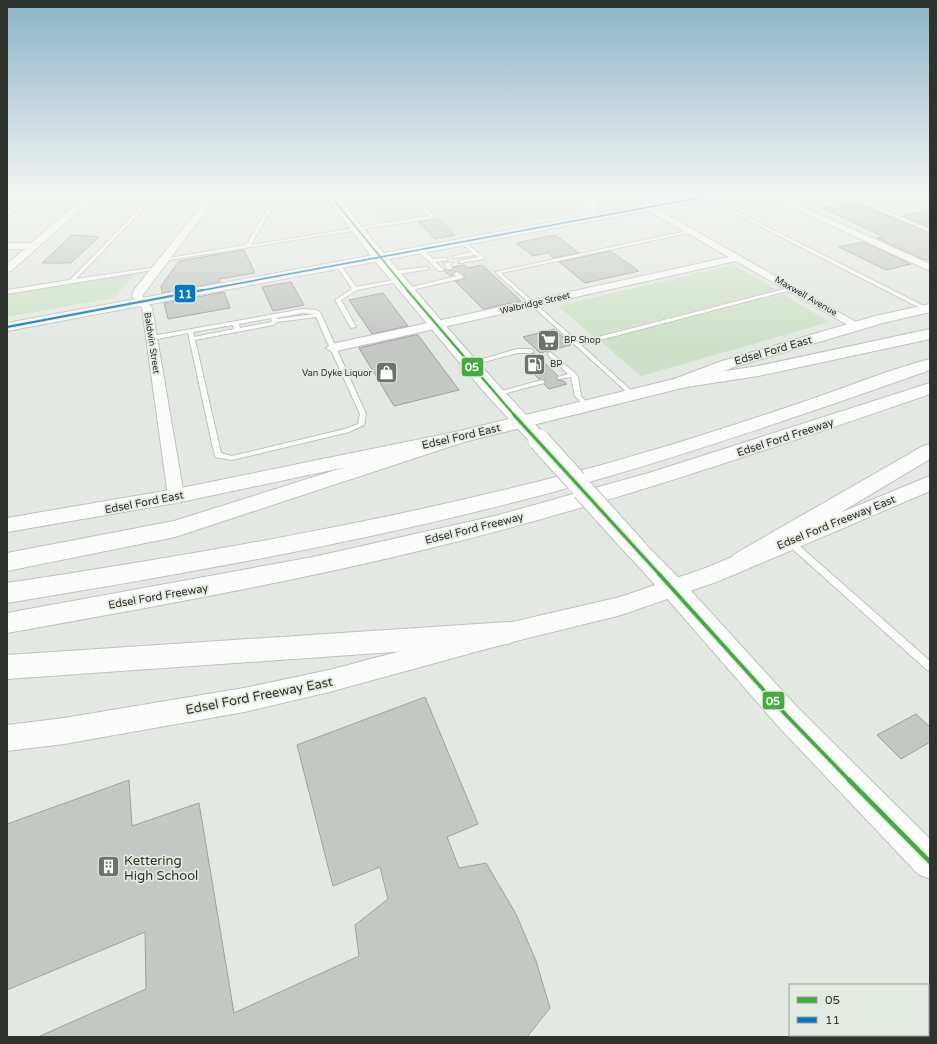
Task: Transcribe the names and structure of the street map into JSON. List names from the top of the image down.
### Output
{
  "streets": {
    "main road": ["Edsel Ford Freeway"],
    "street": [
      "Maxwell Avenue",
      "Walbridge Street",
      "Baldwin Street",
      "Edsel Ford East",
      "Edsel Ford Freeway East"
    ]
  },
  "crossings": [
    ["Maxwell Avenue", "Walbridge Street"],
    ["Maxwell Avenue", "Edsel Ford East"],
    ["Baldwin Street", "Edsel Ford East"]
  ],
  "places": {
    "supermarket": ["BP Shop"],
    "fuel station": ["BP"],
    "shop": ["Van Dyke Liquor"],
    "building": ["Kettering High School"]
  },
  "lines": ["transit line 05", "transit line 11"],
  "legend": ["05", "11"]
}
